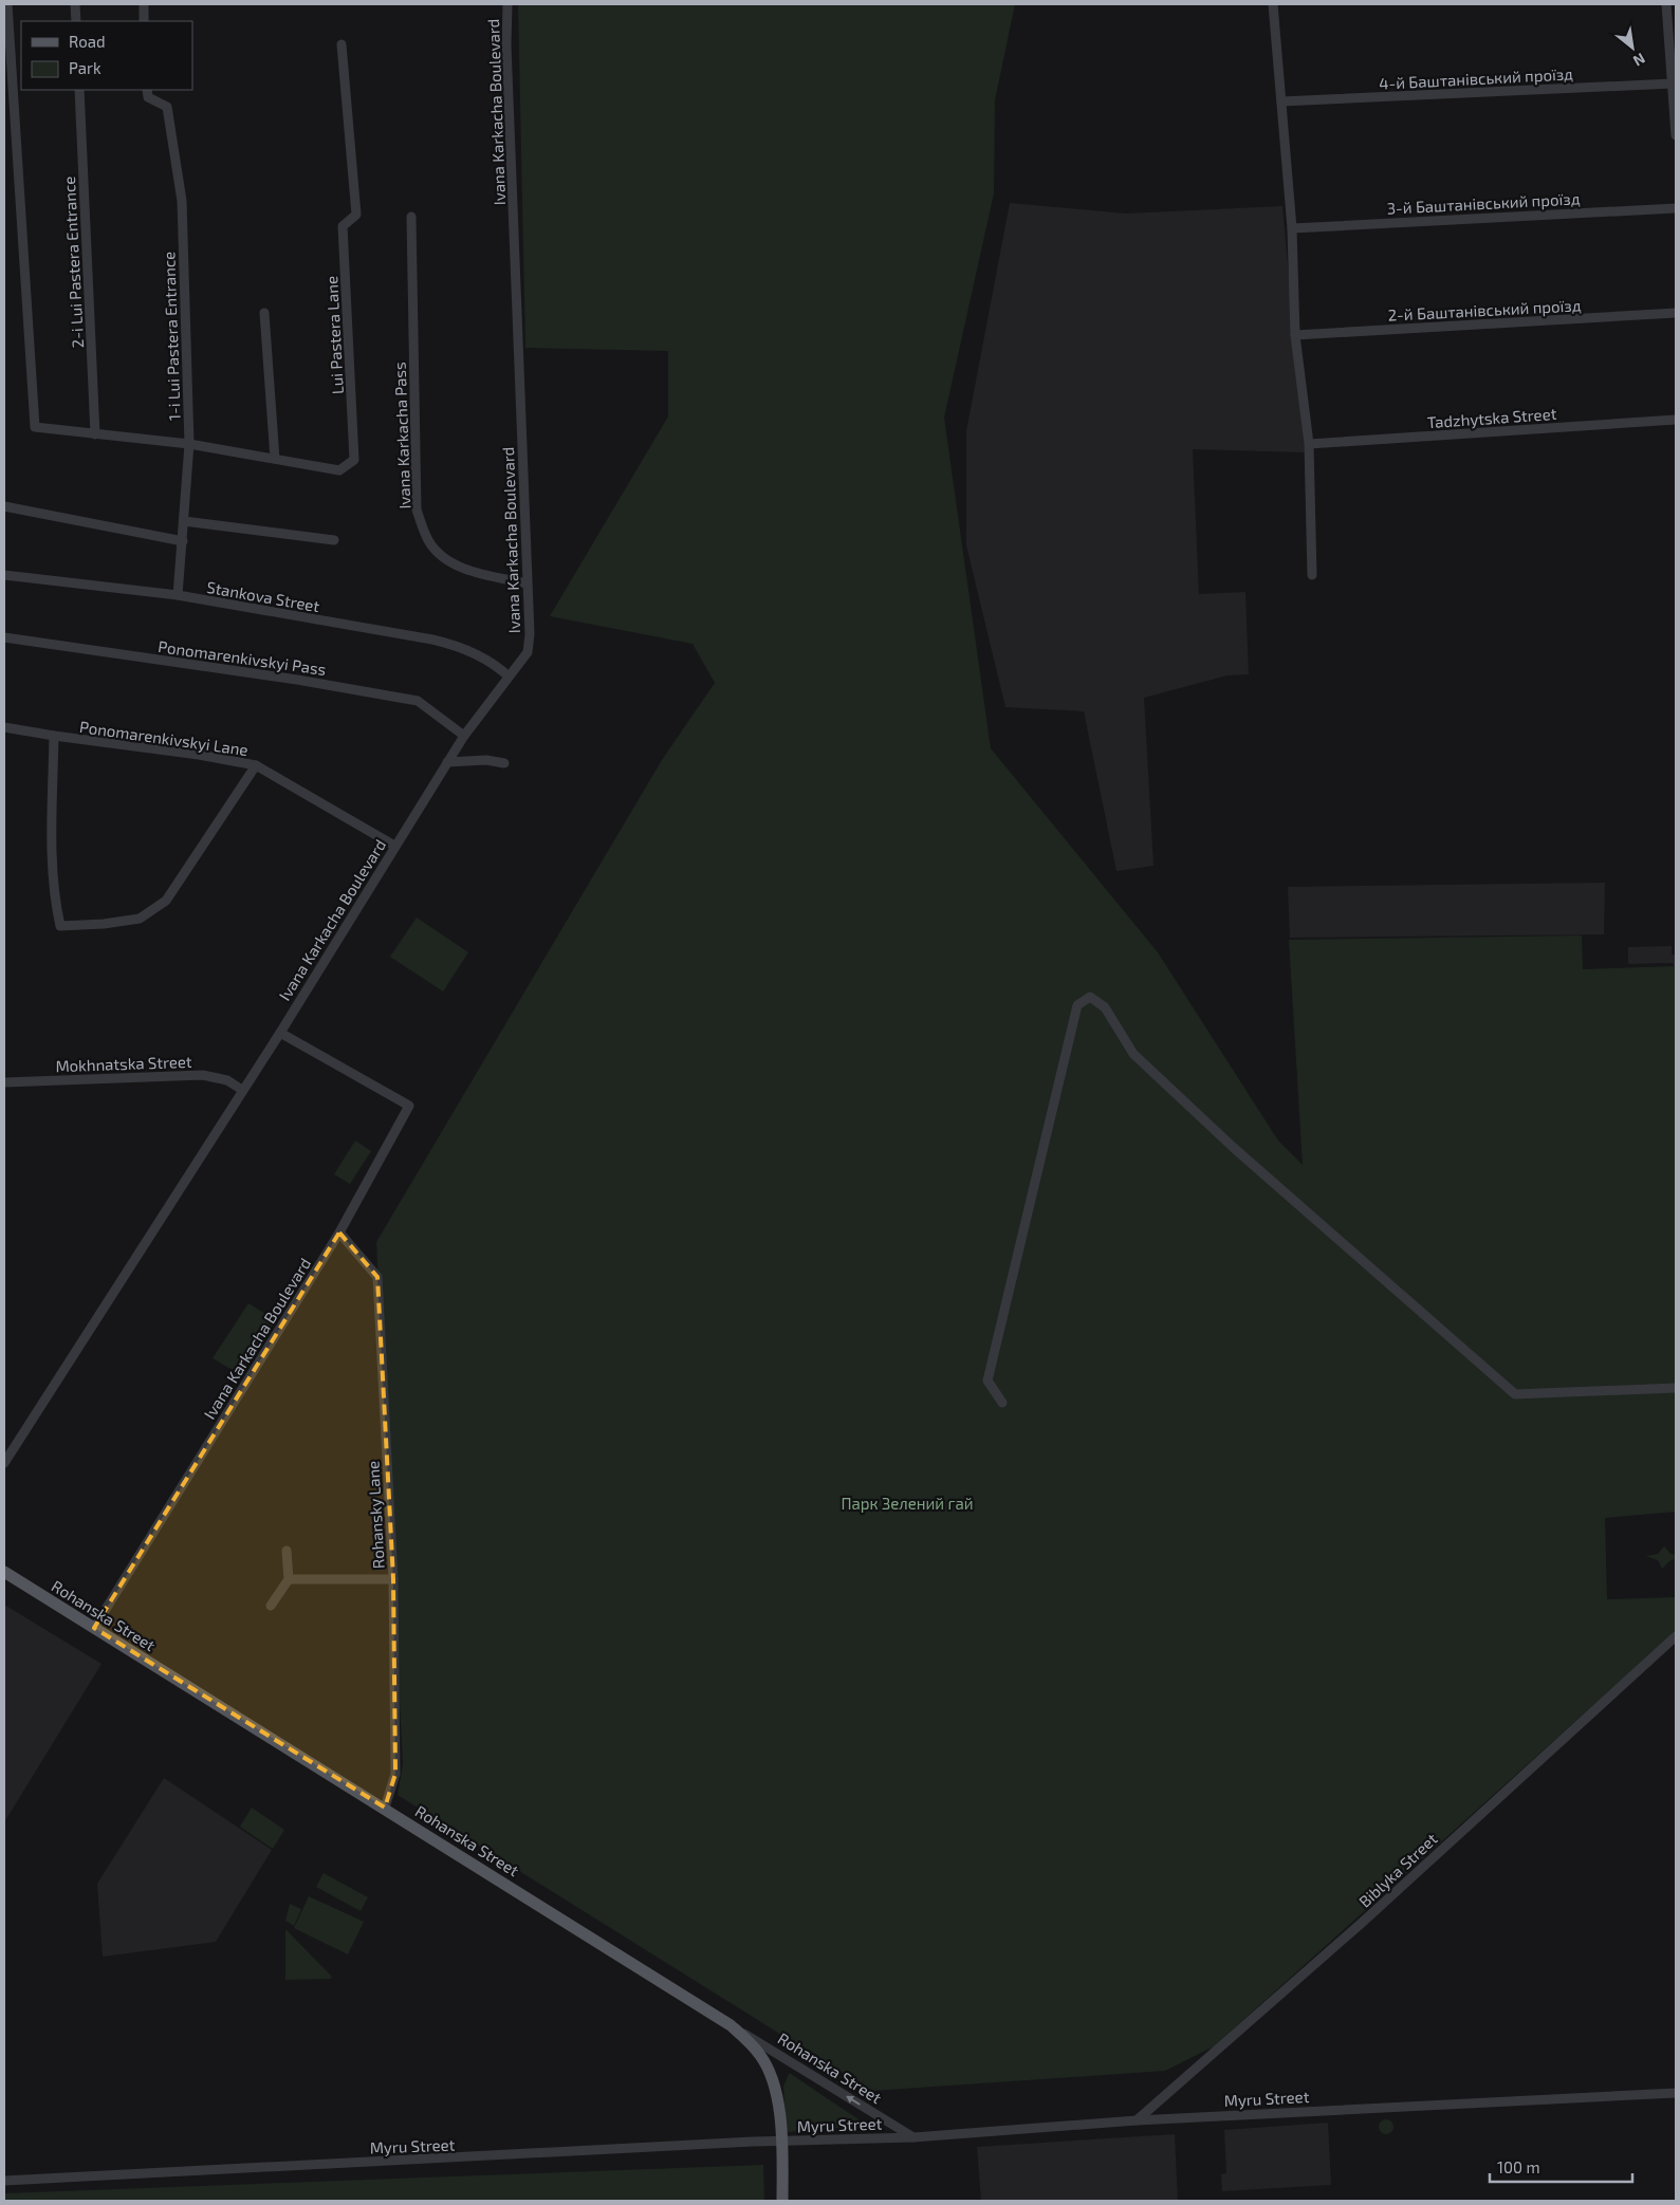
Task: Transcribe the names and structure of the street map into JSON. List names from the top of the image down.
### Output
{
  "streets": {
    "main road": ["Rohanska Street"],
    "street": [
      "4-й Баштанівський проїзд",
      "Ivana Karkacha Boulevard",
      "3-й Баштанівський проїзд",
      "2-i Lui Pastera Entrance",
      "2-й Баштанівський проїзд",
      "Lui Pastera Lane",
      "1-i Lui Pastera Entrance",
      "Tadzhytska Street",
      "Ivana Karkacha Pass",
      "Stankova Street",
      "Ponomarenkivskyi Pass",
      "Ponomarenkivskyi Lane",
      "Mokhnatska Street",
      "Rohansky Lane",
      "Biblyka Street",
      "Myru Street"
    ]
  },
  "crossings": [
    ["Ivana Karkacha Boulevard", "Ivana Karkacha Pass"],
    ["Ivana Karkacha Boulevard", "Stankova Street"],
    ["Ivana Karkacha Boulevard", "Ponomarenkivskyi Pass"],
    ["Ivana Karkacha Boulevard", "Ponomarenkivskyi Lane"],
    ["Ivana Karkacha Boulevard", "Mokhnatska Street"],
    ["Ivana Karkacha Boulevard", "Rohansky Lane"],
    ["Ivana Karkacha Boulevard", "Rohanska Street"],
    ["Lui Pastera Lane", "1-i Lui Pastera Entrance"],
    ["1-i Lui Pastera Entrance", "Stankova Street"],
    ["Rohansky Lane", "Rohanska Street"],
    ["Rohanska Street", "Myru Street"],
    ["Biblyka Street", "Myru Street"]
  ],
  "parks": ["Парк Зелений гай"],
  "legend": ["Road", "Park"],
  "scale_bar": "100 m",
  "north": "bottom right"
}
